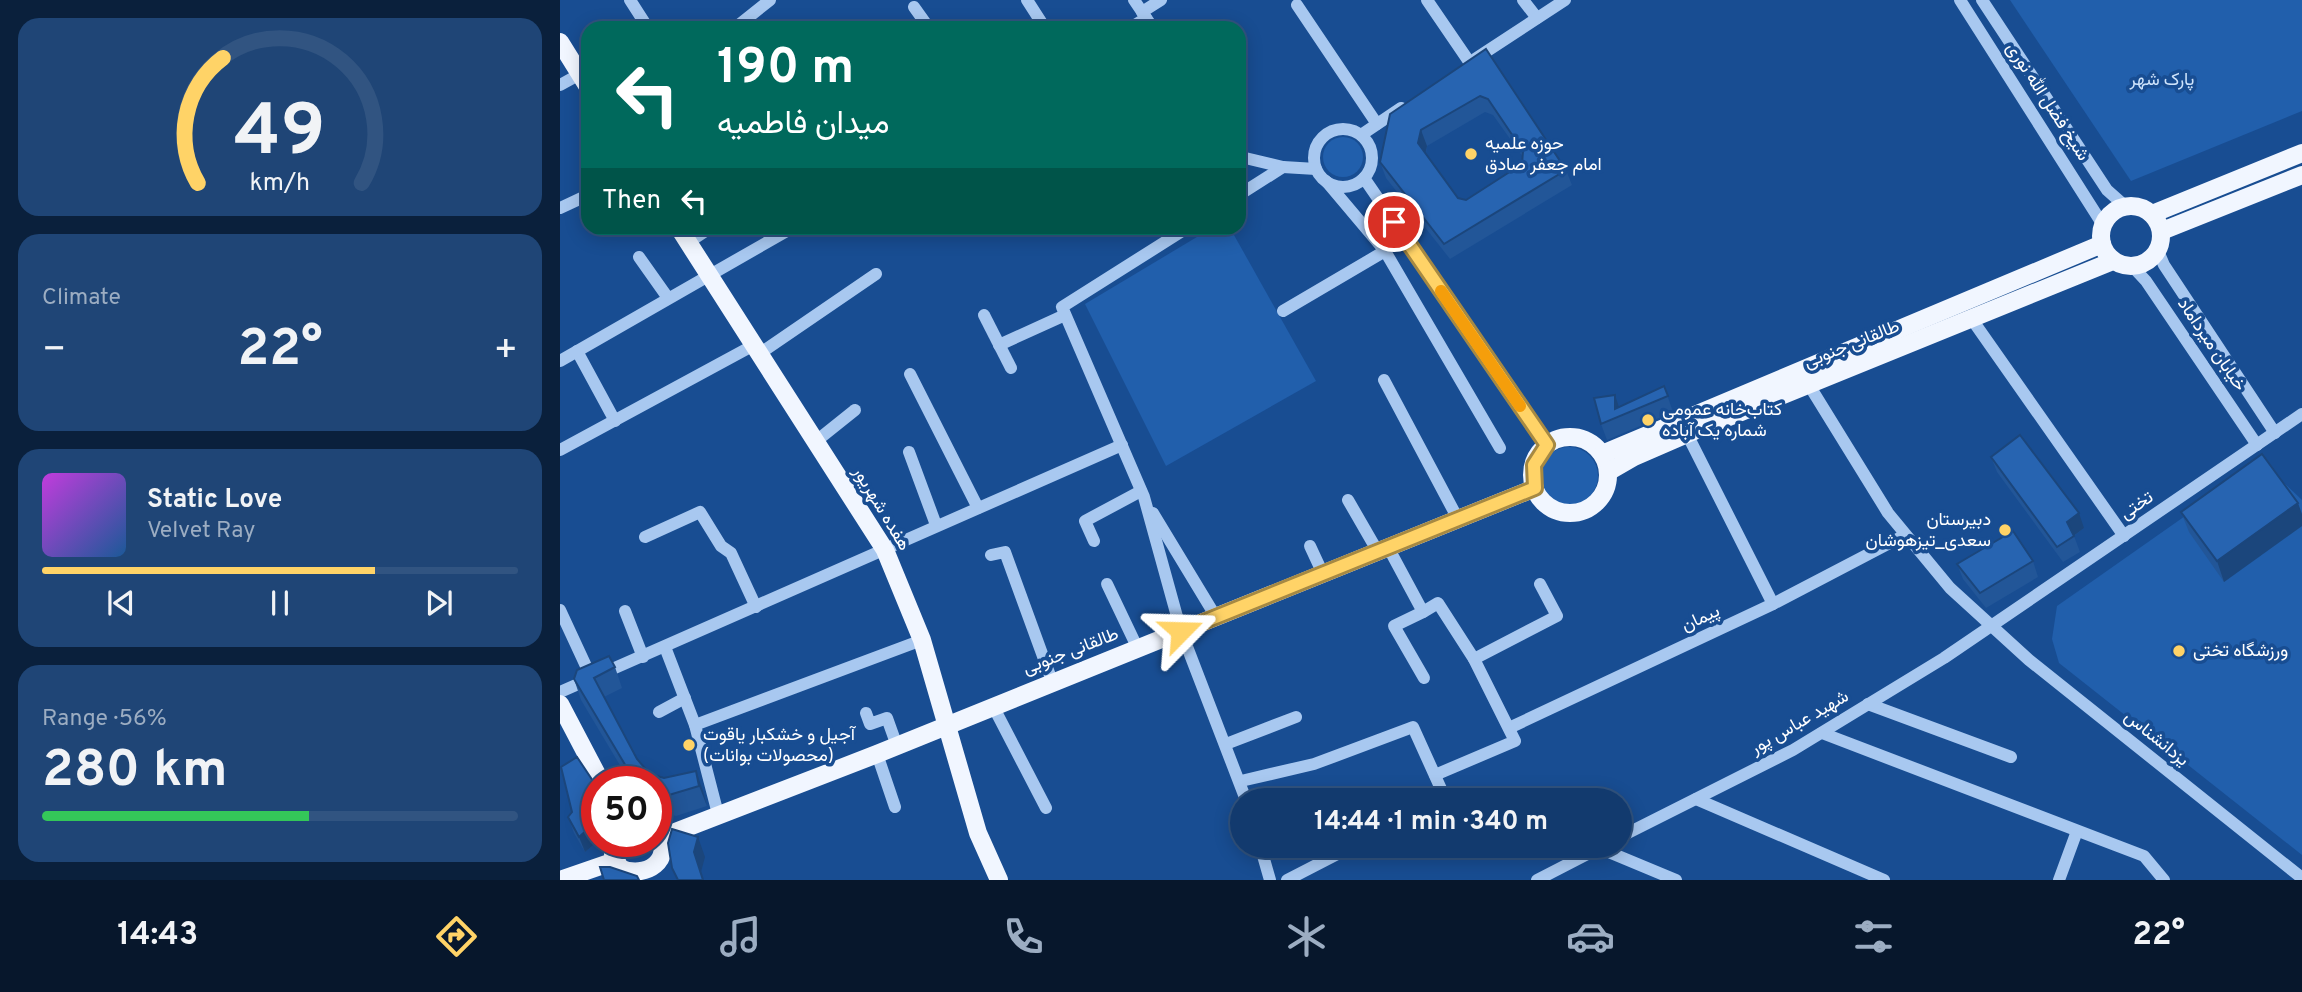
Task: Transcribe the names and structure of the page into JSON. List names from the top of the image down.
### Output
{
  "streets": {
    "main road": ["طالقانی جنوبی", "هفده شهریور"],
    "street": [
      "شیخ فضل الله نوری",
      "خیابان میرداماد",
      "تختی",
      "پیمان",
      "شهید عباس پور",
      "یزدانشناس"
    ]
  },
  "crossings": [
    ["شیخ فضل الله نوری", "طالقانی جنوبی"],
    ["شیخ فضل الله نوری", "خیابان میرداماد"],
    ["طالقانی جنوبی", "خیابان میرداماد"],
    ["طالقانی جنوبی", "هفده شهریور"],
    ["طالقانی جنوبی", "یزدانشناس"],
    ["خیابان میرداماد", "تختی"],
    ["تختی", "شهید عباس پور"],
    ["تختی", "یزدانشناس"],
    ["پیمان", "یزدانشناس"],
    ["شهید عباس پور", "یزدانشناس"]
  ],
  "parks": ["پارک شهر"],
  "places": [
    "حوزه علمیه امام جعفر صادق",
    "کتاب‌خانه عمومی شماره یک آباده",
    "دبیرستان سعدی_تیزهوشان",
    "ورزشگاه تختی",
    "آجیل و خشکبار یاقوت (محصولات بوانات)"
  ],
  "page": {
    "turn": ["190 m", "میدان فاطمیه"],
    "then": "Then",
    "tile": [
      "Climate",
      ["Range · 56%", "280 km"]
    ],
    "heat": ["−", "22°", "+"],
    "song": ["Static Love", "Velvet Ray"],
    "limit": "50",
    "trip": "14:44 · 1 min · 340 m",
    "tabs": ["14:43", "22°"],
    "gauge": ["49", "km/h"]
  }
}
